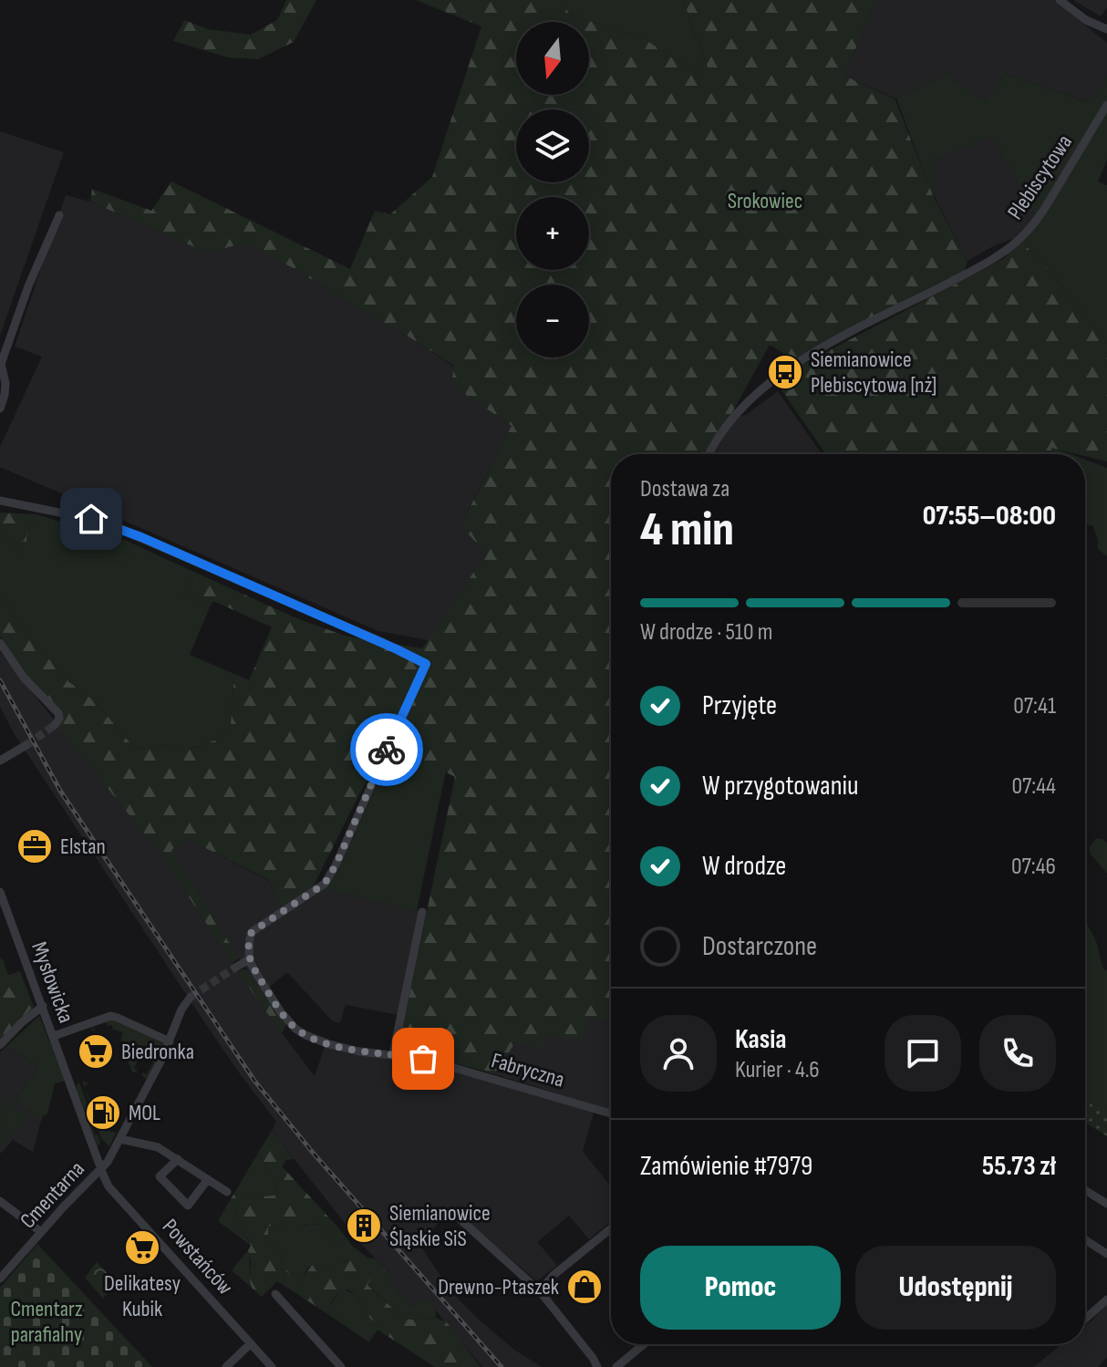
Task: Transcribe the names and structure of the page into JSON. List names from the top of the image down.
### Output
{
  "streets": {
    "street": [
      "Plebiscytowa",
      "Mysłowicka",
      "Fabryczna",
      "Cmentarna",
      "Powstańców"
    ]
  },
  "crossings": [
    ["Mysłowicka", "Cmentarna"],
    ["Mysłowicka", "Powstańców"],
    ["Cmentarna", "Powstańców"]
  ],
  "parks": ["Srokowiec", "Cmentarz parafialny"],
  "places": {
    "bus stop": ["Siemianowice Plebiscytowa [nż]"],
    "office": ["Elstan"],
    "supermarket": ["Biedronka", "Delikatesy Kubik"],
    "fuel station": ["MOL"],
    "building": ["Siemianowice Śląskie SiS"],
    "shop": ["Drewno-Ptaszek"]
  },
  "north": "bottom",
  "page": {
    "map_buttons": ["+", "−"],
    "heading": ["4 min", "Dostawa za", "07:55–08:00"],
    "panel": [
      "Kasia",
      "Kurier · 4.6",
      "Zamówienie #7979",
      "55.73 zł"
    ],
    "bar": "W drodze · 510 m",
    "list": [
      ["Przyjęte", "07:41"],
      ["W przygotowaniu", "07:44"],
      ["W drodze", "07:46"],
      "Dostarczone"
    ],
    "buttons": ["Pomoc", "Udostępnij"]
  }
}
